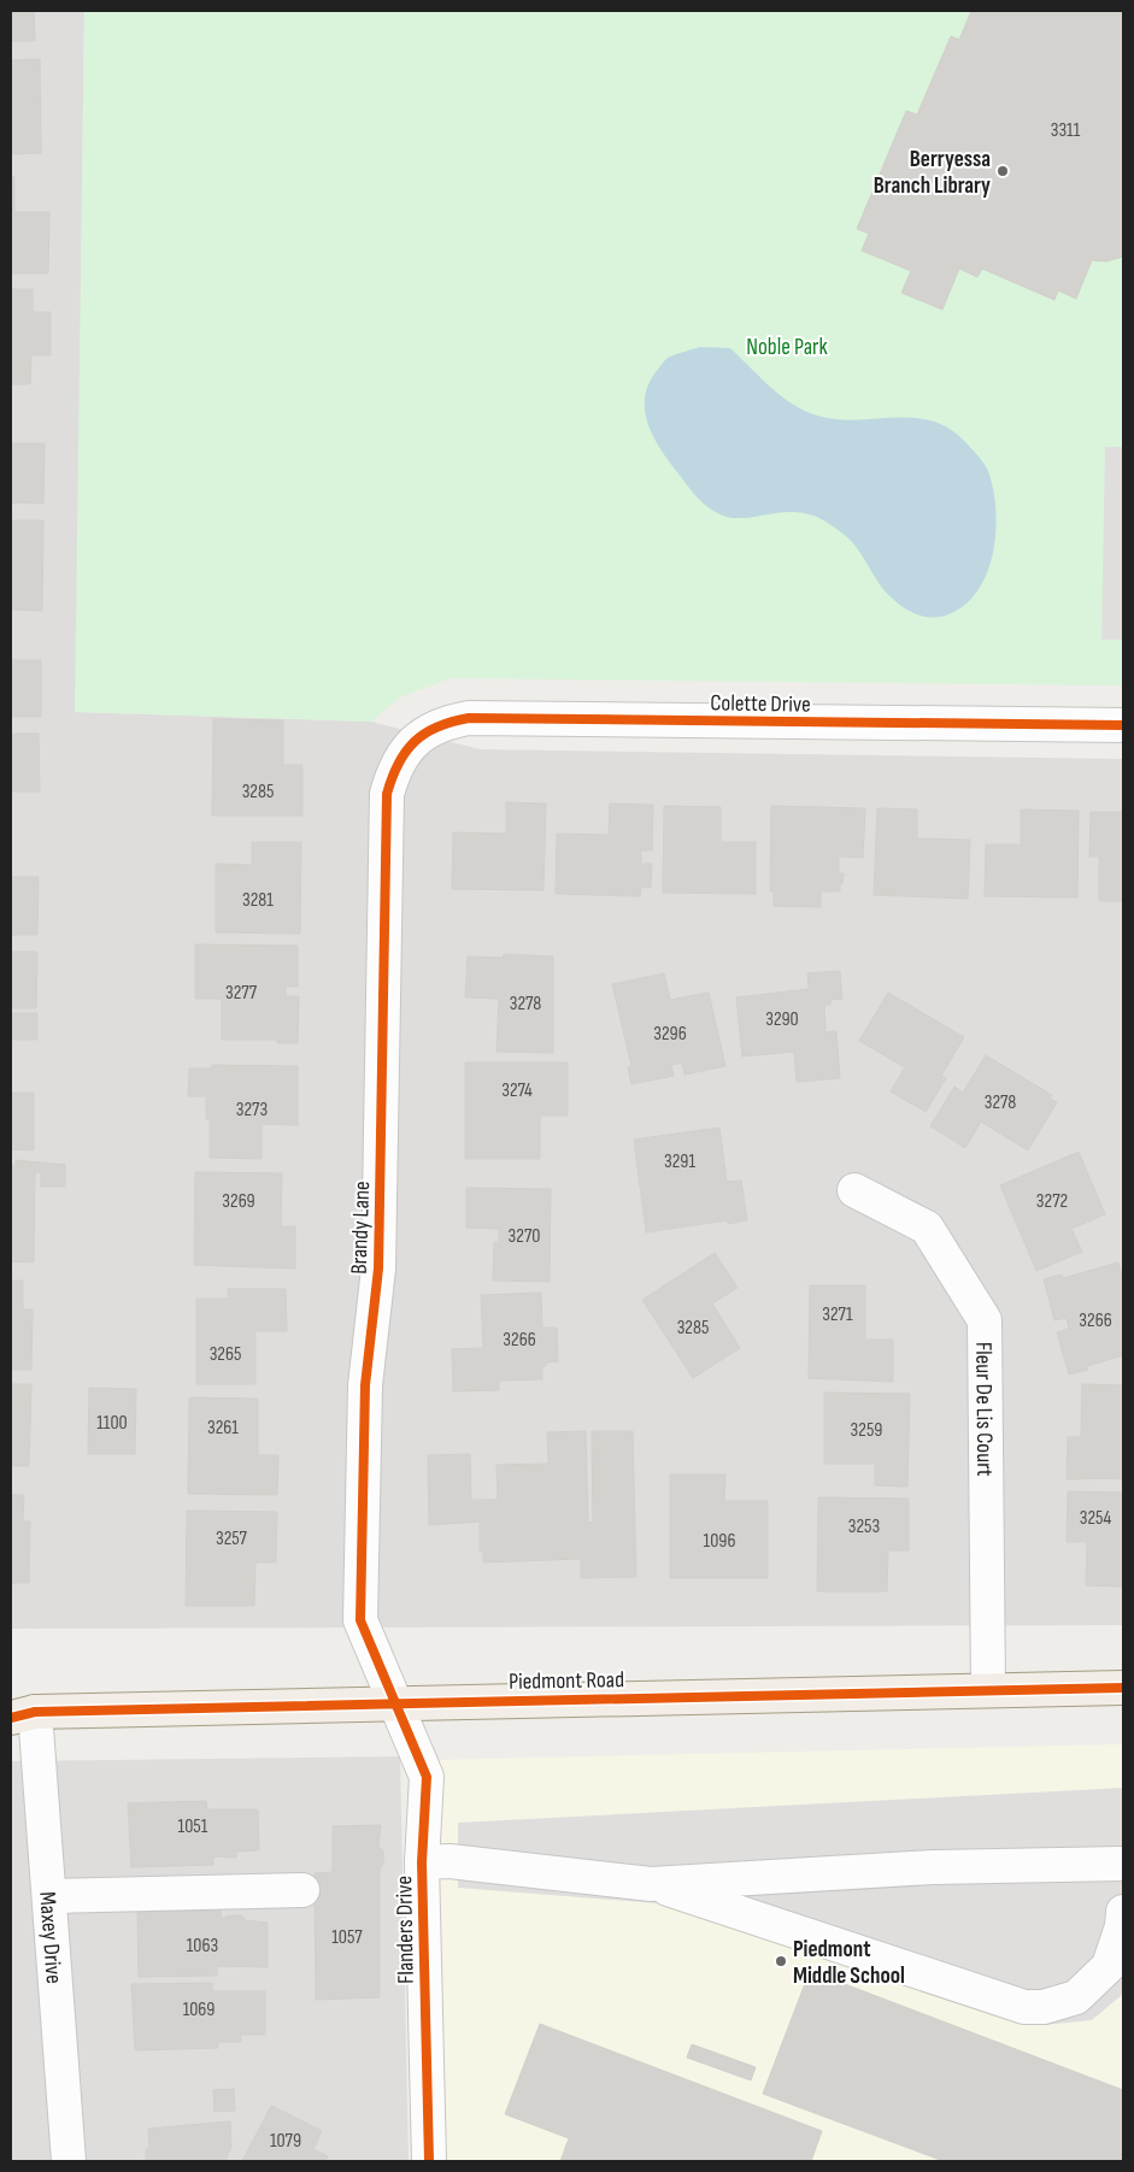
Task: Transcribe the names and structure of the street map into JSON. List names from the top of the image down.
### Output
{
  "streets": {
    "main road": ["Piedmont Road"],
    "street": [
      "Colette Drive",
      "Brandy Lane",
      "Fleur De Lis Court",
      "Flanders Drive",
      "Maxey Drive"
    ]
  },
  "crossings": [
    ["Colette Drive", "Brandy Lane"],
    ["Brandy Lane", "Piedmont Road"],
    ["Brandy Lane", "Flanders Drive"],
    ["Fleur De Lis Court", "Piedmont Road"],
    ["Piedmont Road", "Flanders Drive"],
    ["Piedmont Road", "Maxey Drive"]
  ],
  "parks": ["Noble Park"],
  "places": ["Berryessa Branch Library", "Piedmont Middle School"],
  "house_numbers": [
    "3311",
    "3285",
    "3281",
    "3277",
    "3278",
    "3290",
    "3296",
    "3274",
    "3278",
    "3273",
    "3291",
    "3269",
    "3272",
    "3270",
    "3271",
    "3266",
    "3285",
    "3266",
    "3265",
    "1100",
    "3261",
    "3259",
    "3254",
    "3253",
    "3257",
    "1096",
    "1051",
    "1057",
    "1063",
    "1069",
    "1079"
  ]
}
